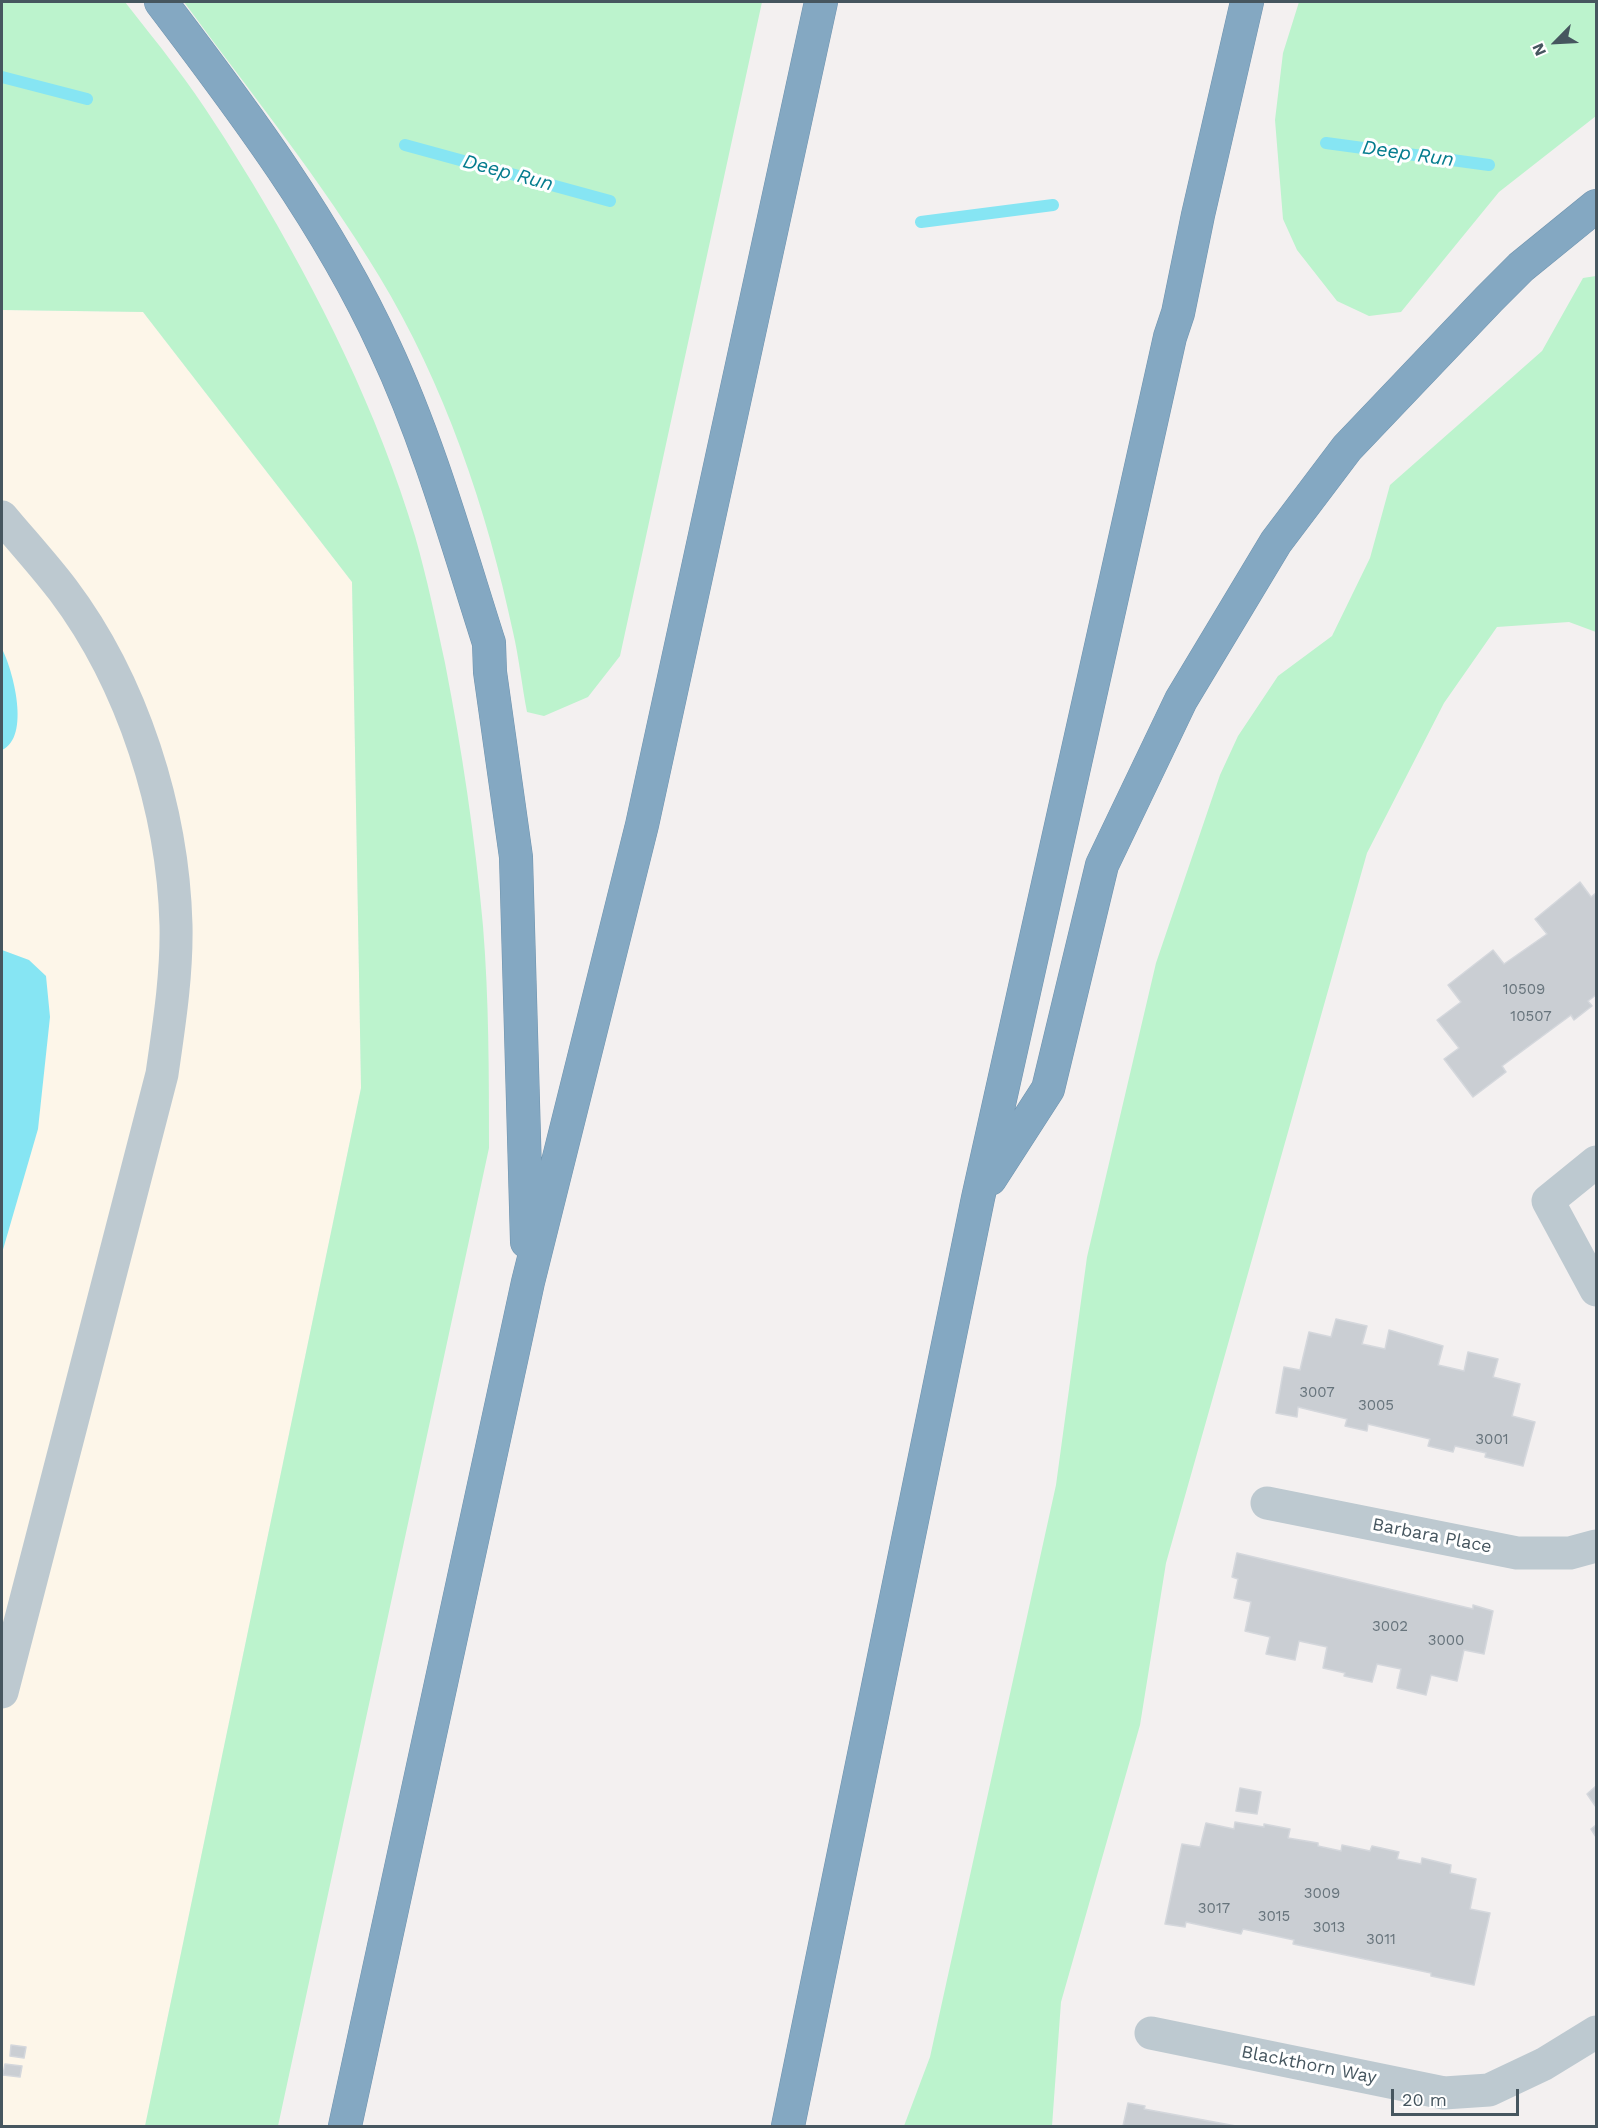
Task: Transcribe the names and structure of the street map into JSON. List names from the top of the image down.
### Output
{
  "streets": {
    "street": ["Barbara Place", "Blackthorn Way"]
  },
  "water": ["Deep Run"],
  "house_numbers": [
    "10509",
    "10507",
    "3007",
    "3005",
    "3001",
    "3002",
    "3000",
    "3009",
    "3017",
    "3015",
    "3013",
    "3011"
  ],
  "scale_bar": "20 m",
  "north": "bottom left"
}
